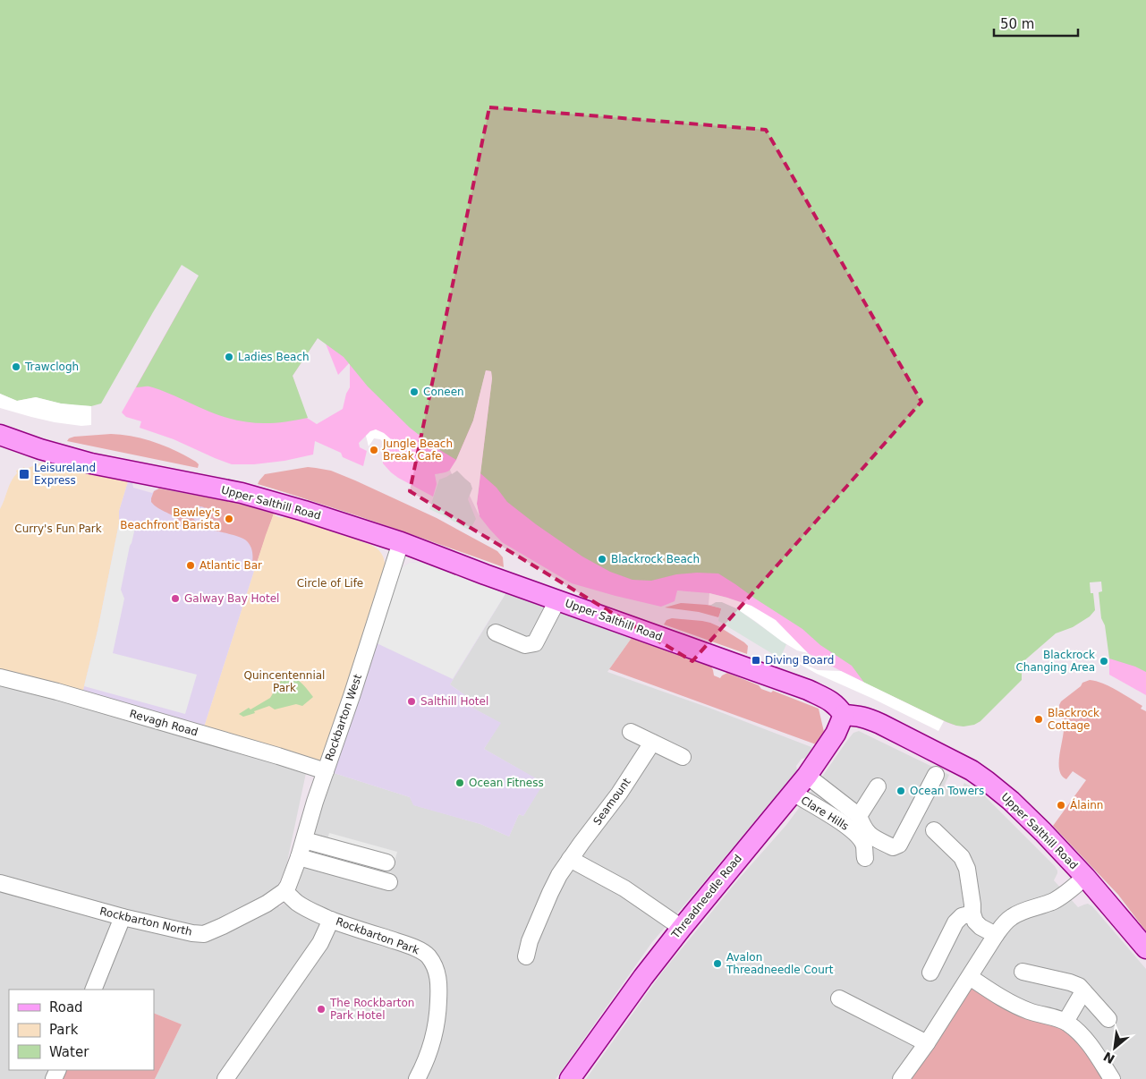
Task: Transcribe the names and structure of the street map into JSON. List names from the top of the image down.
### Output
{
  "streets": {
    "main road": ["Upper Salthill Road", "Threadneedle Road"],
    "street": [
      "Rockbarton West",
      "Revagh Road",
      "Seamount",
      "Clare Hills",
      "Rockbarton North",
      "Rockbarton Park"
    ]
  },
  "crossings": [
    ["Upper Salthill Road", "Rockbarton West"],
    ["Upper Salthill Road", "Threadneedle Road"],
    ["Rockbarton West", "Revagh Road"],
    ["Rockbarton West", "Rockbarton North"],
    ["Rockbarton West", "Rockbarton Park"],
    ["Clare Hills", "Threadneedle Road"],
    ["Rockbarton North", "Rockbarton Park"]
  ],
  "parks": ["Curry's Fun Park", "Circle of Life", "Quincentennial Park"],
  "places": {
    "other": [
      "Ladies Beach",
      "Trawclogh",
      "Coneen",
      "Jungle Beach Break Cafe",
      "Bewley's Beachfront Barista",
      "Blackrock Beach",
      "Atlantic Bar",
      "Galway Bay Hotel",
      "Blackrock Changing Area",
      "Salthill Hotel",
      "Blackrock Cottage",
      "Ocean Fitness",
      "Ocean Towers",
      "Álainn",
      "Avalon Threadneedle Court",
      "The Rockbarton Park Hotel"
    ],
    "transit": ["Leisureland Express", "Diving Board"]
  },
  "legend": ["Road", "Park", "Water"],
  "scale_bar": "50 m",
  "north": "bottom left"
}
